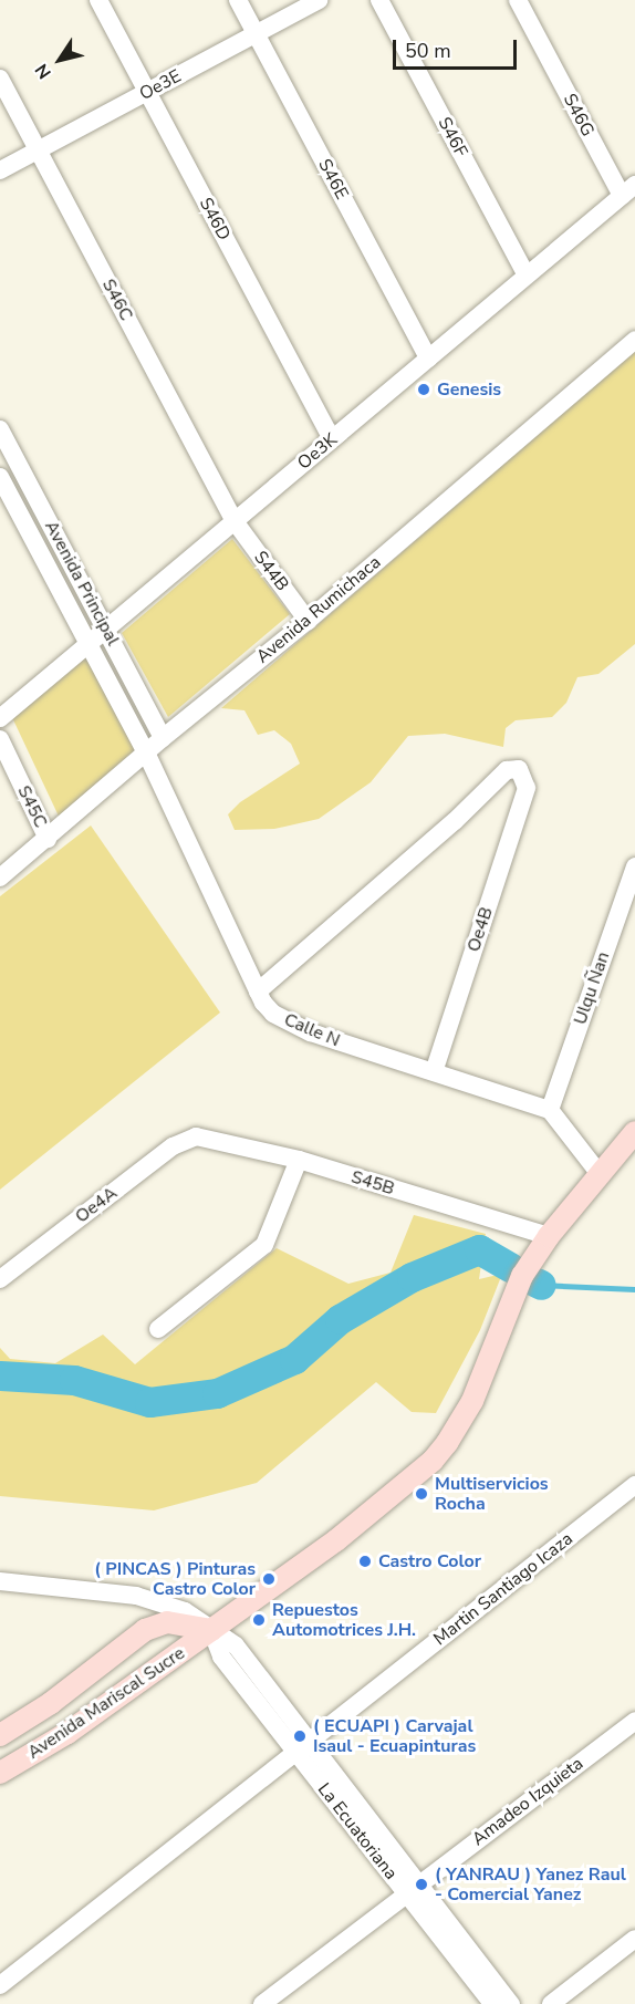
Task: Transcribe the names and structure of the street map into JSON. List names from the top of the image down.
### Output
{
  "streets": {
    "main road": ["Avenida Mariscal Sucre"],
    "street": [
      "Oe3E",
      "S46G",
      "S46F",
      "S46E",
      "S46D",
      "S46C",
      "Oe3K",
      "S44B",
      "Avenida Principal",
      "Avenida Rumichaca",
      "S45C",
      "Oe4B",
      "Ulqu Ñan",
      "Calle N",
      "S45B",
      "Oe4A",
      "Martin Santiago Icaza",
      "Amadeo Izquieta",
      "La Ecuatoriana"
    ]
  },
  "crossings": [
    ["Oe3E", "S46E"],
    ["Oe3E", "S46D"],
    ["Oe3E", "S46C"],
    ["S46G", "Oe3K"],
    ["S46F", "Oe3K"],
    ["S46E", "Oe3K"],
    ["S46D", "Oe3K"],
    ["S46C", "Oe3K"],
    ["S46C", "S44B"],
    ["Oe3K", "S44B"],
    ["Oe3K", "Avenida Principal"],
    ["S44B", "Avenida Rumichaca"],
    ["Avenida Principal", "Avenida Rumichaca"],
    ["Avenida Principal", "Calle N"],
    ["Avenida Rumichaca", "S45C"],
    ["Avenida Rumichaca", "Calle N"],
    ["Oe4B", "Calle N"],
    ["Ulqu Ñan", "Calle N"],
    ["S45B", "Oe4A"],
    ["S45B", "Avenida Mariscal Sucre"],
    ["Martin Santiago Icaza", "La Ecuatoriana"],
    ["Avenida Mariscal Sucre", "La Ecuatoriana"],
    ["Amadeo Izquieta", "La Ecuatoriana"]
  ],
  "places": [
    "Genesis",
    "Multiservicios Rocha",
    "Castro Color",
    "( PINCAS ) Pinturas Castro Color",
    "Repuestos Automotrices J.H.",
    "( ECUAPI ) Carvajal Isaul - Ecuapinturas",
    "( YANRAU ) Yanez Raul - Comercial Yanez"
  ],
  "scale_bar": "50 m",
  "north": "bottom left"
}
